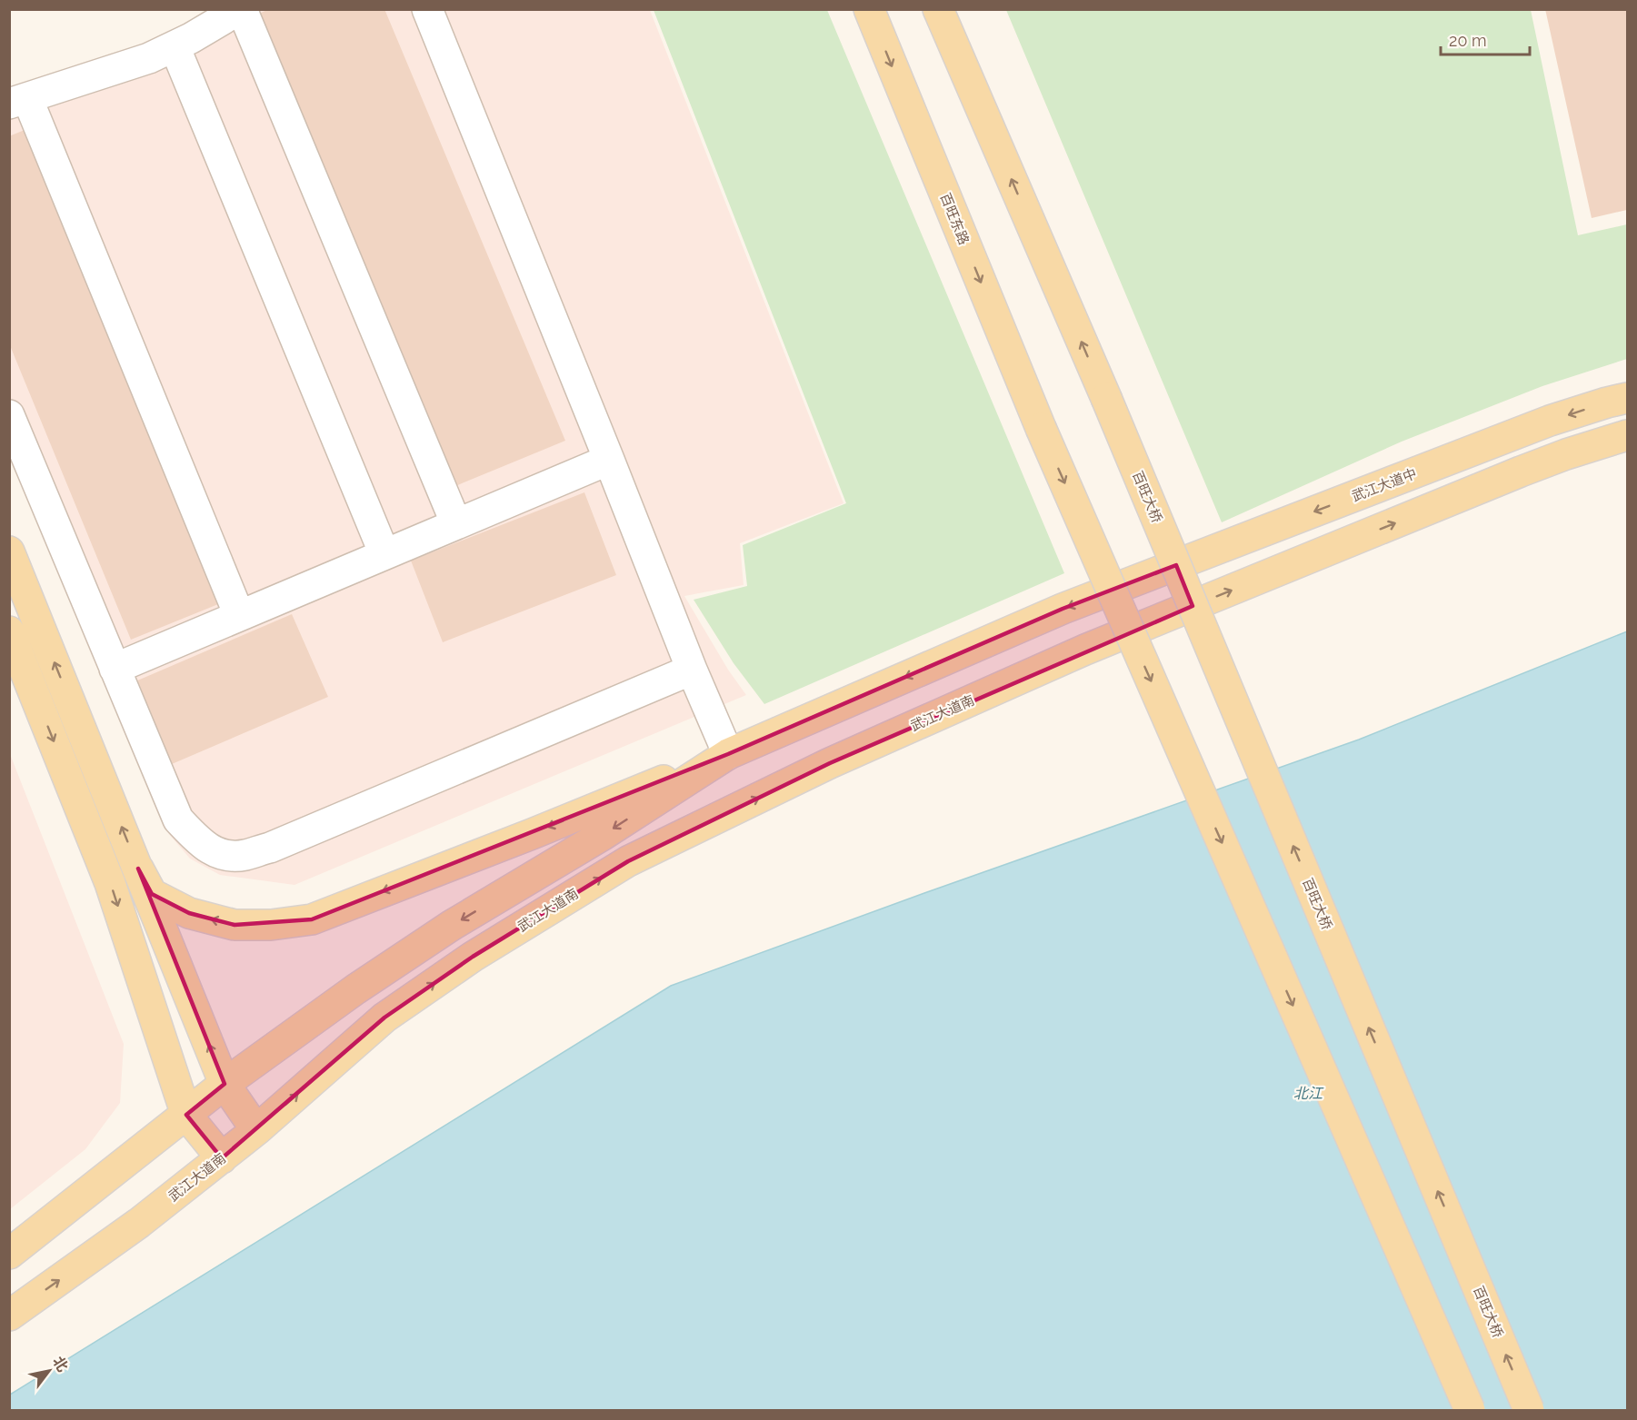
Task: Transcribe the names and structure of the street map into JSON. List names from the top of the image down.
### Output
{
  "streets": {
    "main road": [
      "百旺东路",
      "武江大道中",
      "百旺大桥",
      "武江大道南"
    ]
  },
  "one_way": ["百旺东路", "武江大道中", "百旺大桥"],
  "water": ["北江"],
  "scale_bar": "20 m",
  "north": "top right"
}
